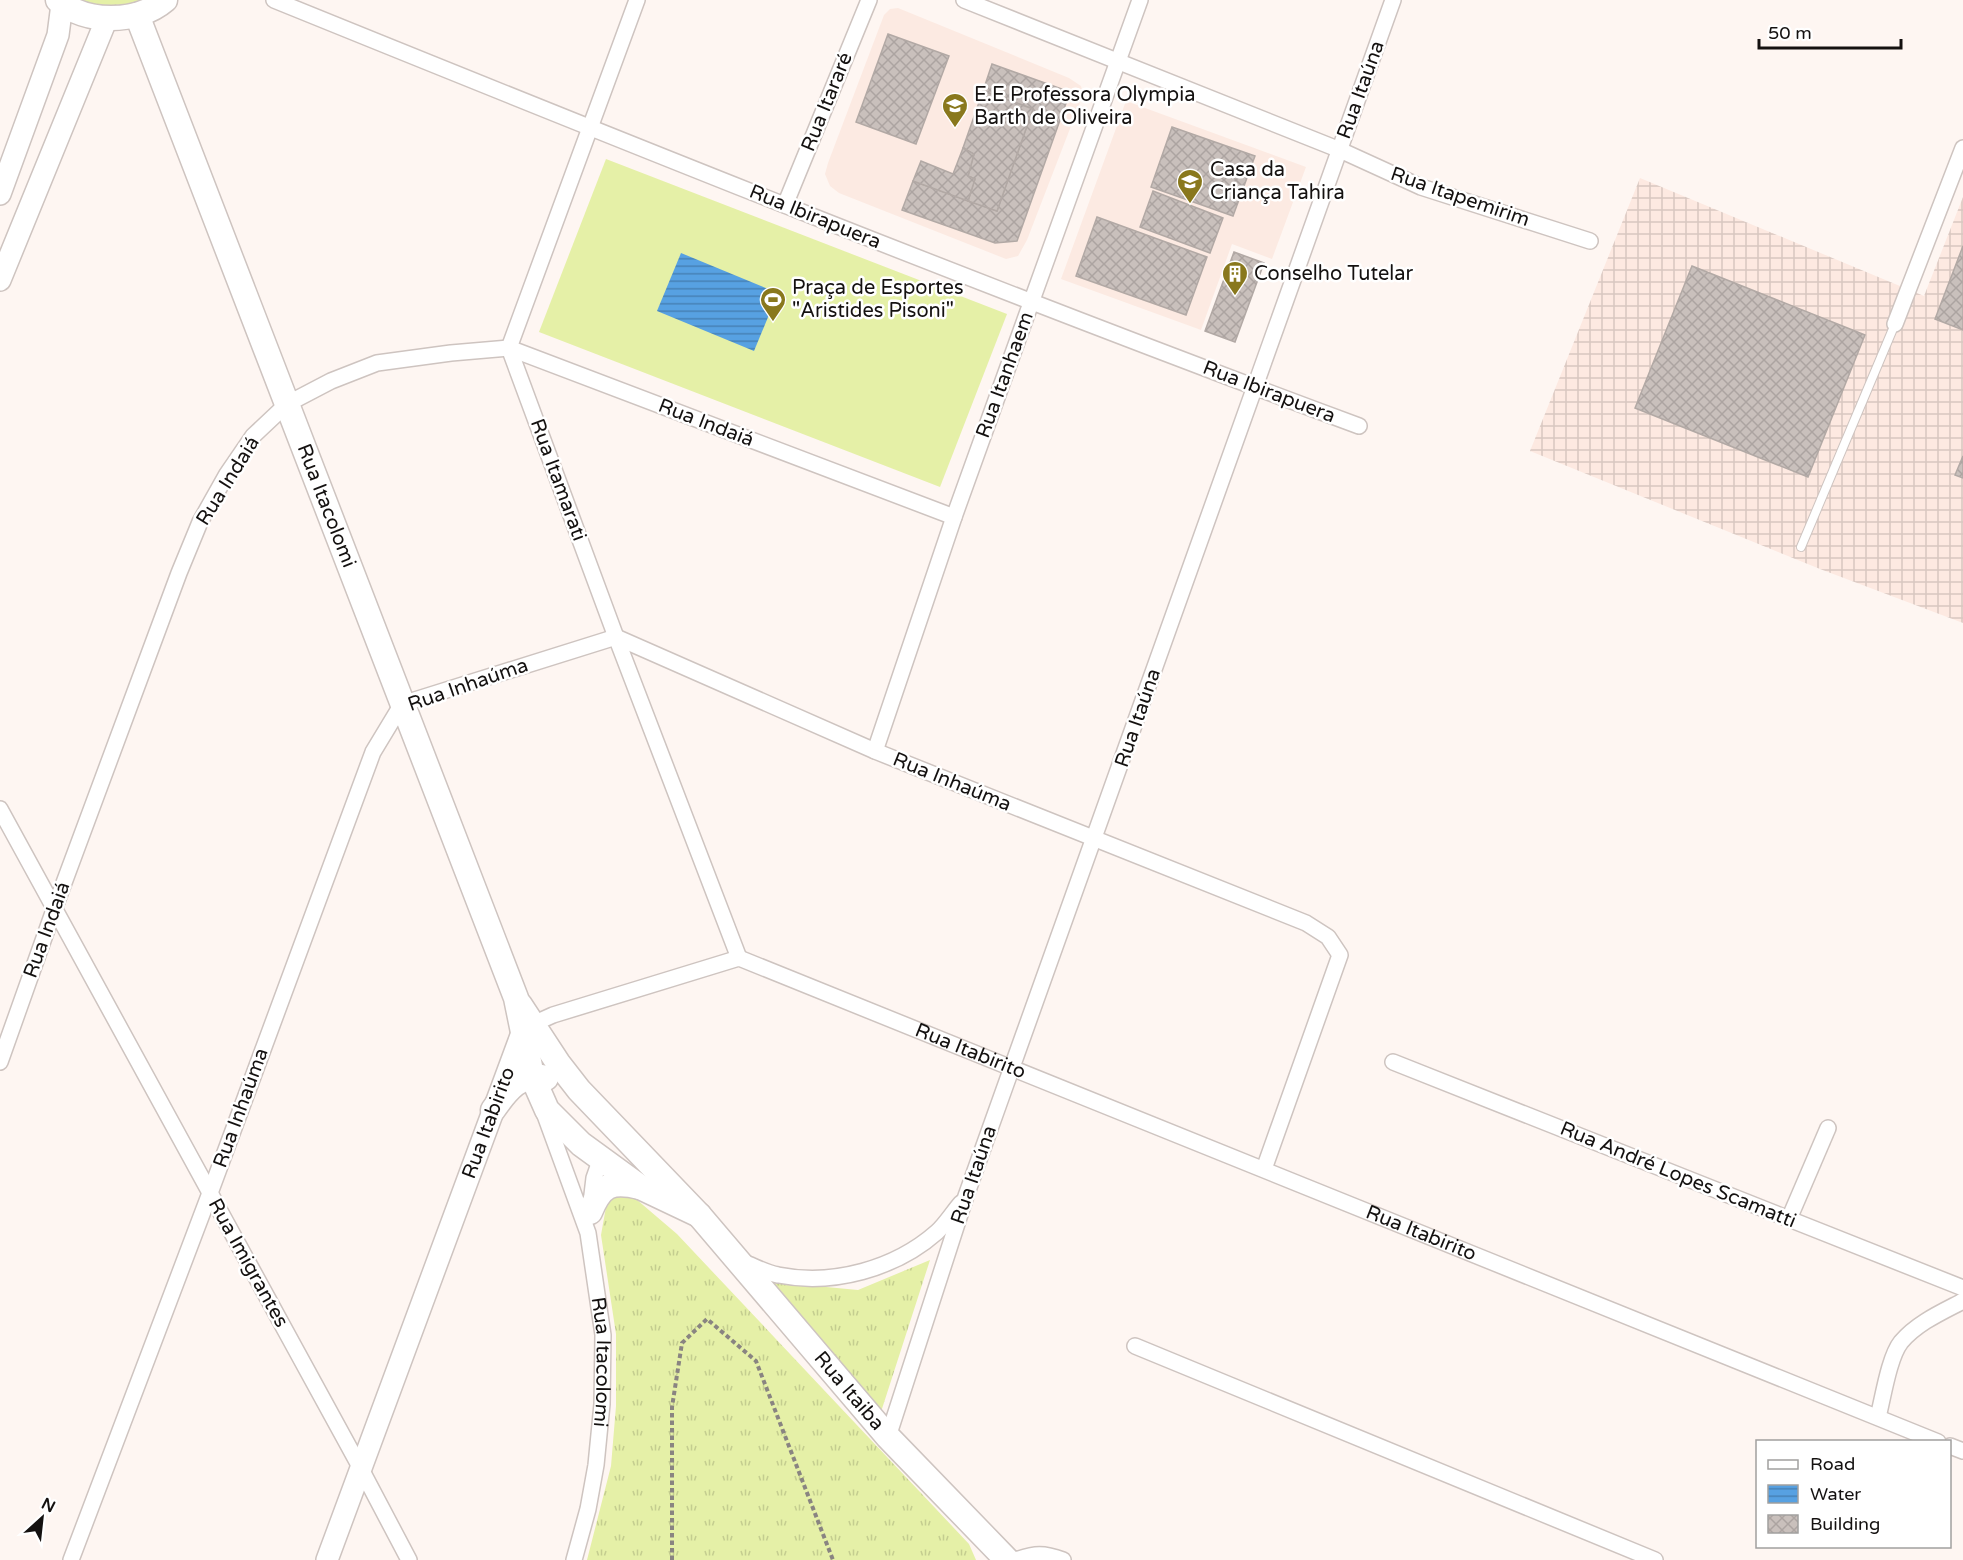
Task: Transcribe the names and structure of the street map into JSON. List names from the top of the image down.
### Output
{
  "streets": {
    "main road": ["Rua Itacolomi", "Rua Itaiba"],
    "street": [
      "Rua Itaúna",
      "Rua Itararé",
      "Rua Itapemirim",
      "Rua Ibirapuera",
      "Rua Itanhaem",
      "Rua Indaiá",
      "Rua Itamarati",
      "Rua Inhaúma",
      "Rua Itabirito",
      "Rua André Lopes Scamatti",
      "Rua Imigrantes"
    ]
  },
  "crossings": [
    ["Rua Itaúna", "Rua Itapemirim"],
    ["Rua Itaúna", "Rua Ibirapuera"],
    ["Rua Itaúna", "Rua Inhaúma"],
    ["Rua Itaúna", "Rua Itabirito"],
    ["Rua Itaúna", "Rua Itaiba"],
    ["Rua Itararé", "Rua Ibirapuera"],
    ["Rua Itapemirim", "Rua Itanhaem"],
    ["Rua Ibirapuera", "Rua Itanhaem"],
    ["Rua Itanhaem", "Rua Indaiá"],
    ["Rua Itanhaem", "Rua Inhaúma"],
    ["Rua Indaiá", "Rua Itamarati"],
    ["Rua Indaiá", "Rua Itacolomi"],
    ["Rua Indaiá", "Rua Imigrantes"],
    ["Rua Itamarati", "Rua Inhaúma"],
    ["Rua Itamarati", "Rua Itabirito"],
    ["Rua Itacolomi", "Rua Inhaúma"],
    ["Rua Itacolomi", "Rua Itabirito"],
    ["Rua Itacolomi", "Rua Itaiba"],
    ["Rua Inhaúma", "Rua Itabirito"],
    ["Rua Inhaúma", "Rua Imigrantes"],
    ["Rua Itabirito", "Rua Imigrantes"],
    ["Rua Itabirito", "Rua Itaiba"]
  ],
  "places": {
    "school or university": ["E.E Professora Olympia Barth de Oliveira", "Casa da Criança Tahira"],
    "building": ["Conselho Tutelar"],
    "sports": ["Praça de Esportes \"Aristides Pisoni\""]
  },
  "legend": ["Road", "Water", "Building"],
  "scale_bar": "50 m",
  "north": "top right"
}
